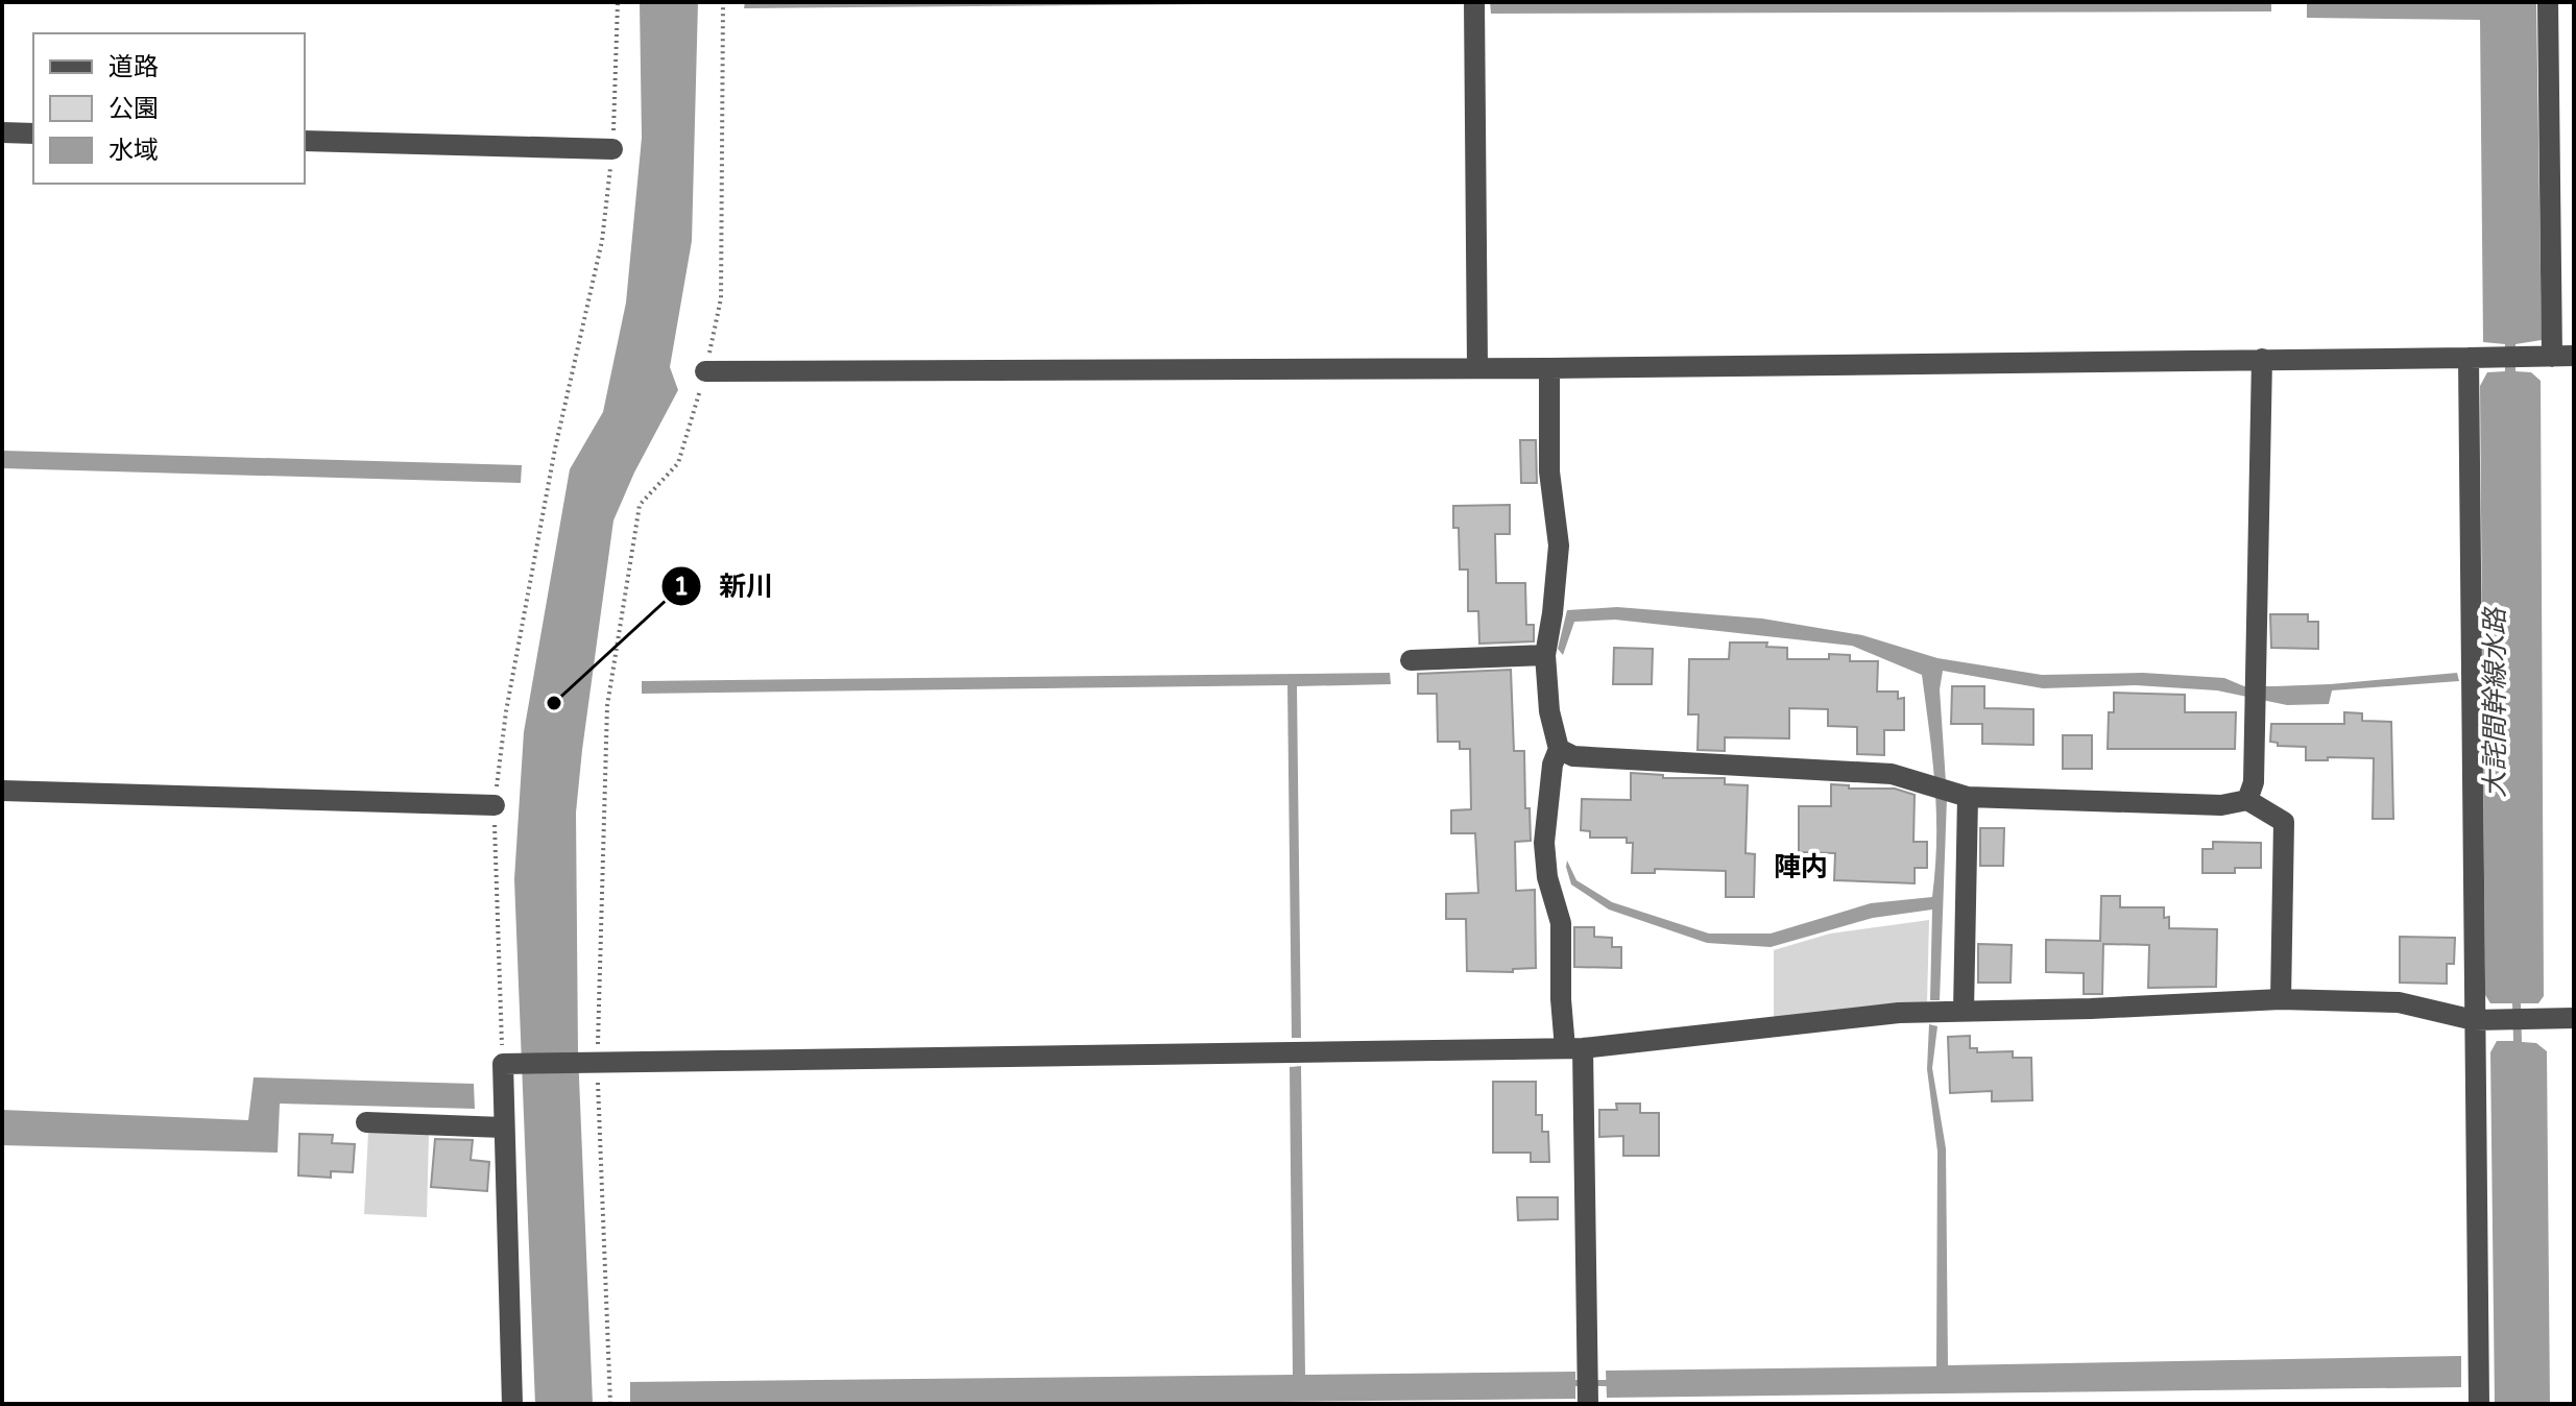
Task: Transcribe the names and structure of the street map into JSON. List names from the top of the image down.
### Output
{
  "districts": ["陣内"],
  "water": ["大詫間幹線水路"],
  "places": ["新川"],
  "legend": ["道路", "公園", "水域"]
}
